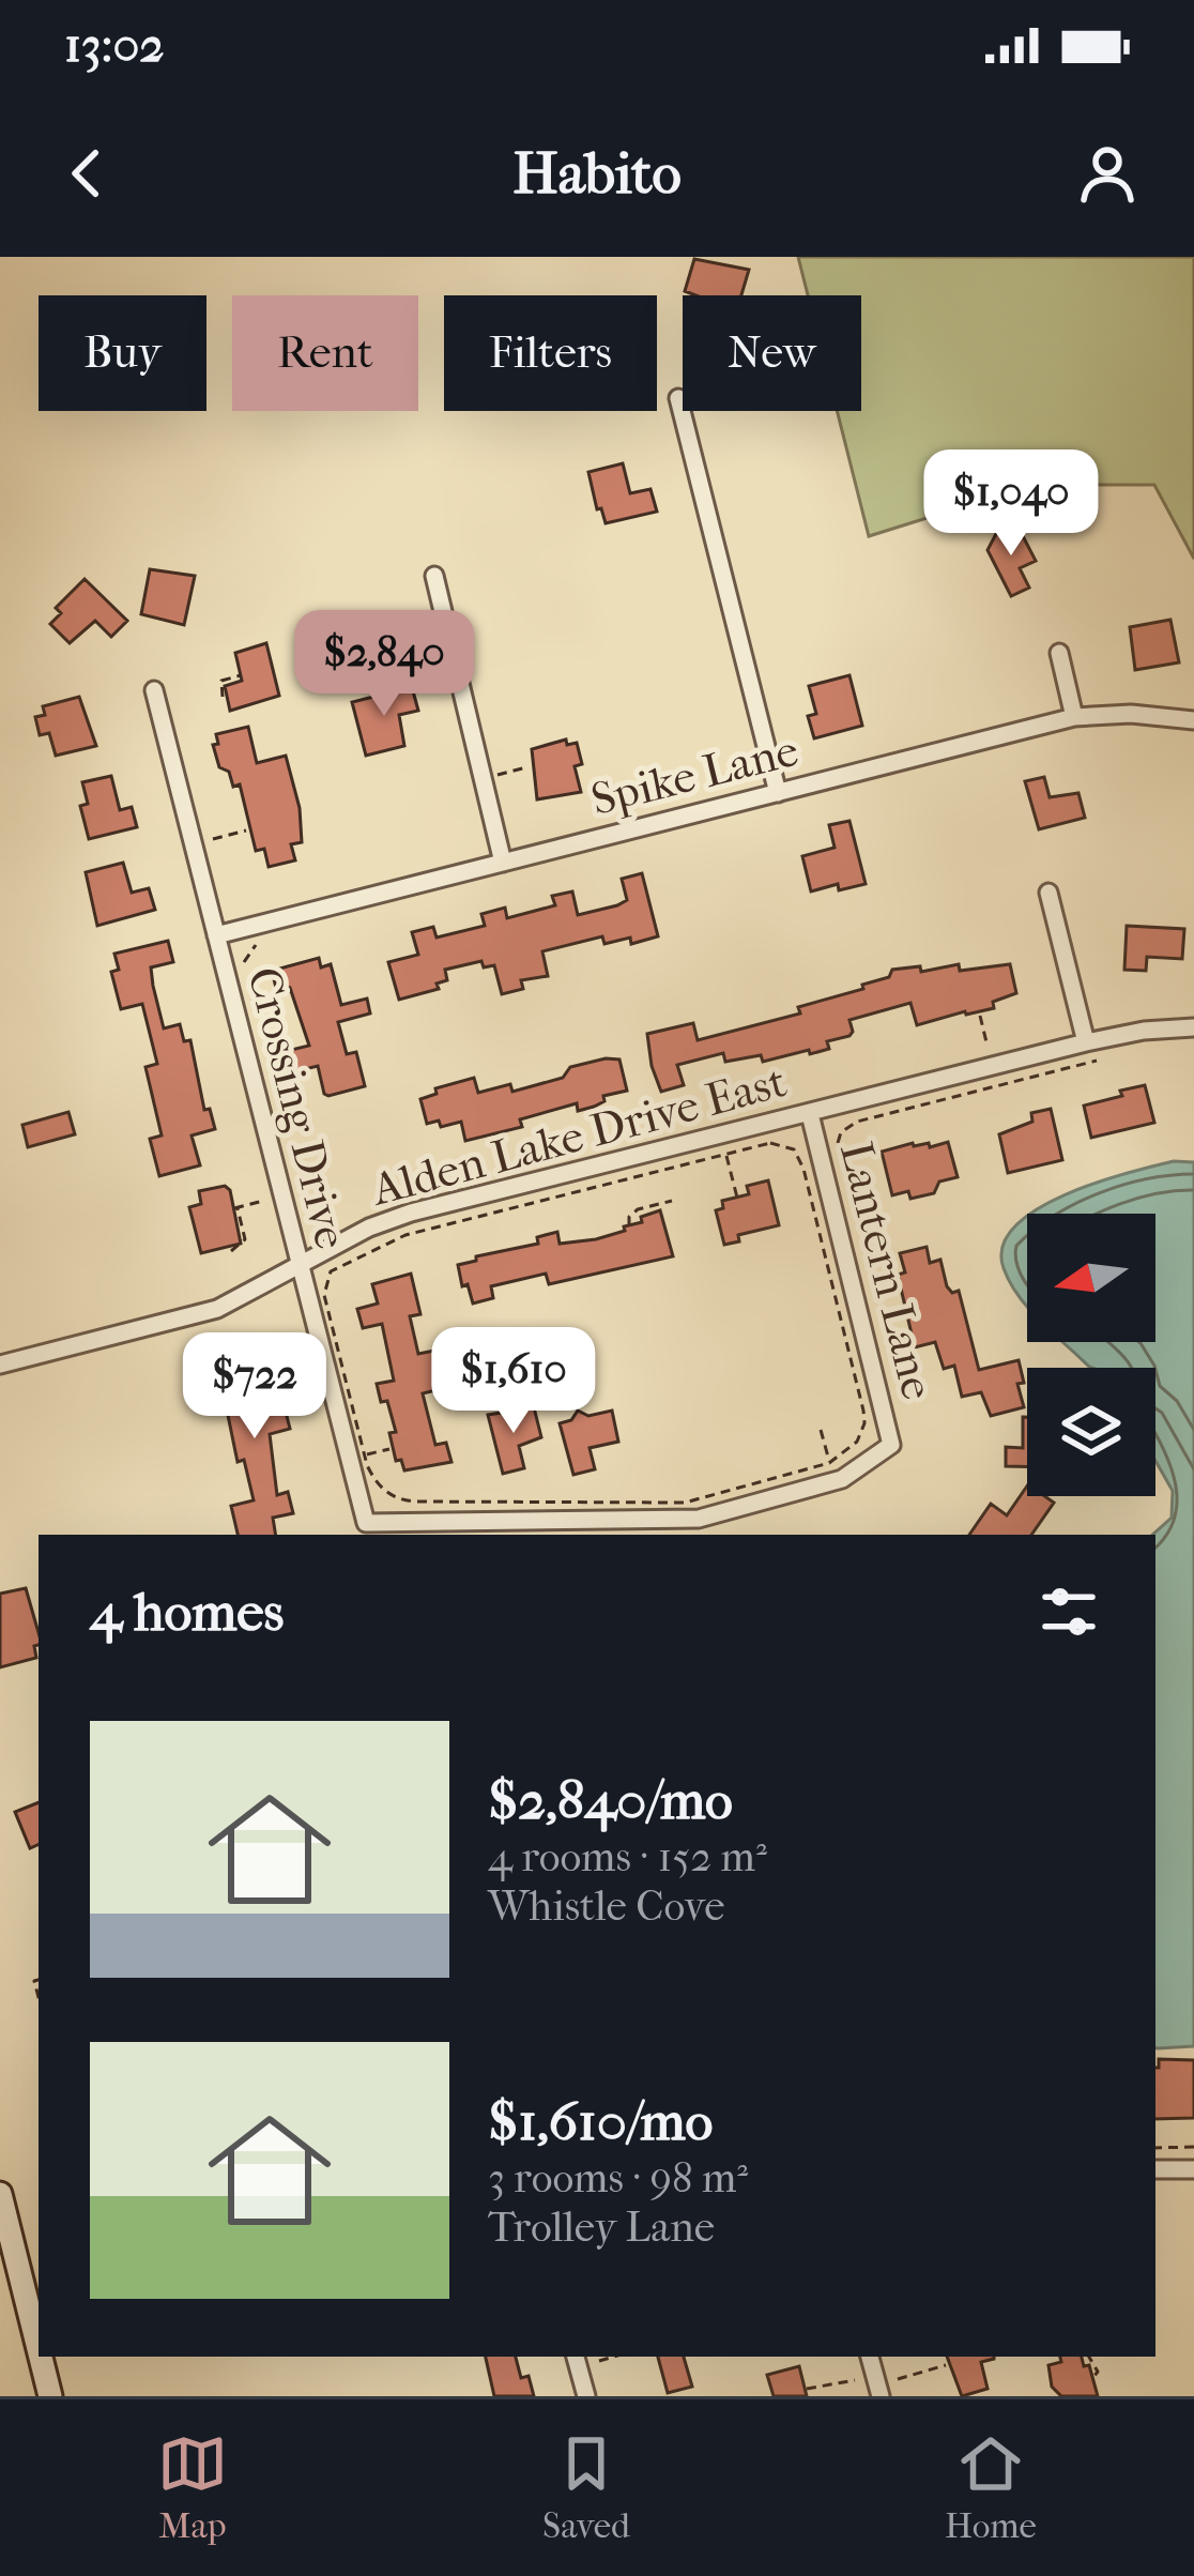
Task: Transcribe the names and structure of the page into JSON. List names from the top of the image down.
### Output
{
  "streets": {
    "street": [
      "Spike Lane",
      "Crossing Drive",
      "Alden Lake Drive East",
      "Lantern Lane"
    ]
  },
  "crossings": [
    ["Spike Lane", "Crossing Drive"],
    ["Crossing Drive", "Alden Lake Drive East"],
    ["Crossing Drive", "Lantern Lane"],
    ["Alden Lake Drive East", "Lantern Lane"]
  ],
  "north": "left",
  "page": {
    "status": "13:02",
    "header": "Habito",
    "chip": [
      "Buy",
      "Rent",
      "Filters",
      "New"
    ],
    "price": [
      "$1,040",
      "$2,840",
      "$1,610",
      "$722"
    ],
    "heading": "4 homes",
    "list": [
      {
        "name": "$2,840/mo",
        "note": "4 rooms · 152 m² · Whistle Cove"
      },
      {
        "name": "$1,610/mo",
        "note": "3 rooms · 98 m² · Trolley Lane"
      }
    ],
    "tabs": ["Map", "Saved", "Home"]
  }
}
